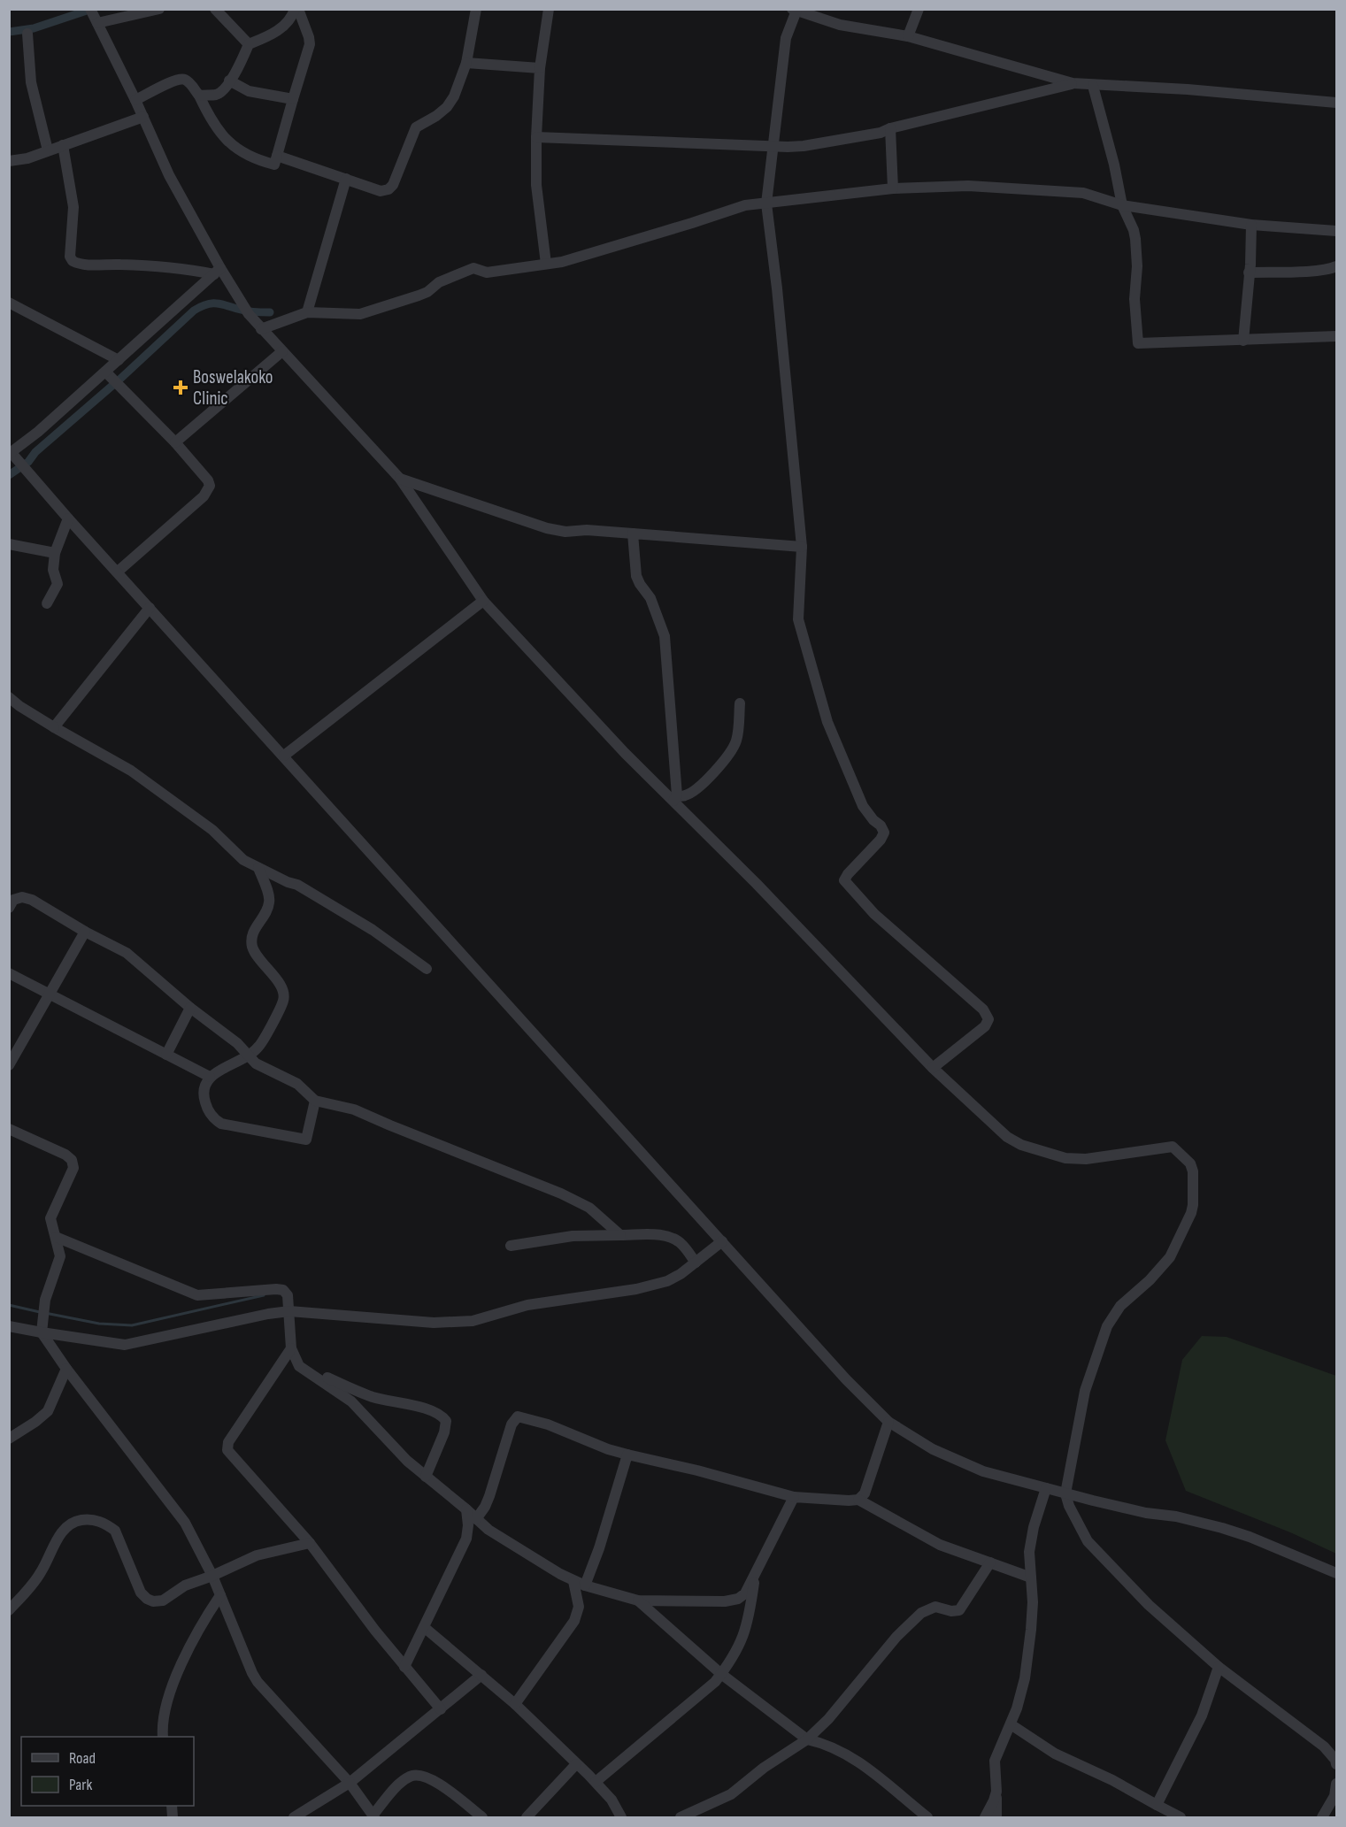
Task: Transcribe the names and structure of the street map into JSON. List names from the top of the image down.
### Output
{
  "places": {
    "health": ["Boswelakoko Clinic"]
  },
  "legend": ["Road", "Park"]
}
